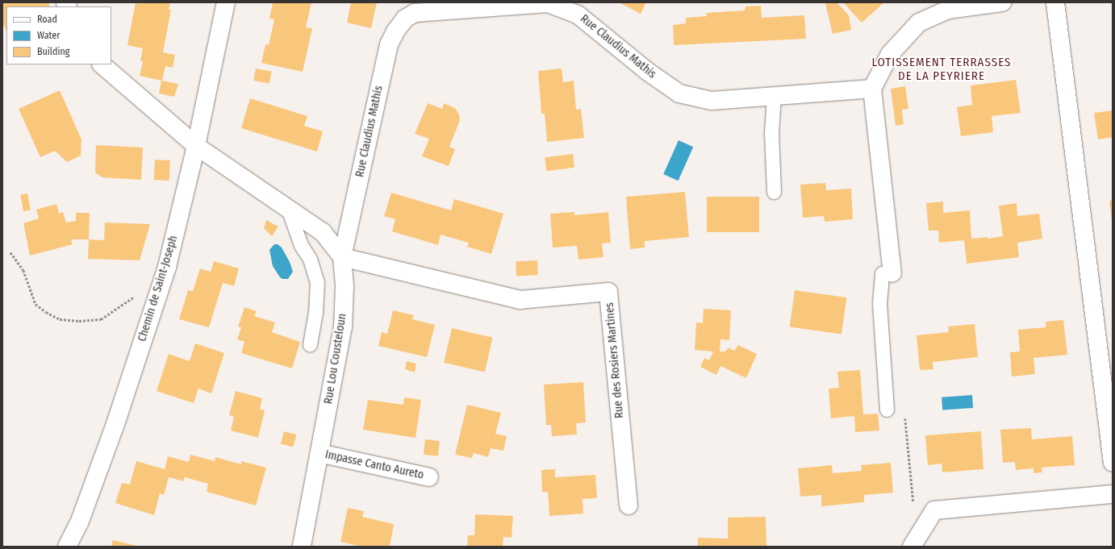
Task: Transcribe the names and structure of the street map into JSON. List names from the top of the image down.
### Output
{
  "streets": {
    "street": [
      "Rue Claudius Mathis",
      "Chemin de Saint-Joseph",
      "Rue Lou Cousteloun",
      "Rue des Rosiers Martines",
      "Impasse Canto Aureto"
    ]
  },
  "crossings": [
    ["Rue Claudius Mathis", "Rue Lou Cousteloun"],
    ["Rue Claudius Mathis", "Rue des Rosiers Martines"],
    ["Rue Lou Cousteloun", "Rue des Rosiers Martines"],
    ["Rue Lou Cousteloun", "Impasse Canto Aureto"]
  ],
  "districts": ["LOTISSEMENT TERRASSES DE LA PEYRIERE"],
  "legend": ["Road", "Water", "Building"]
}
